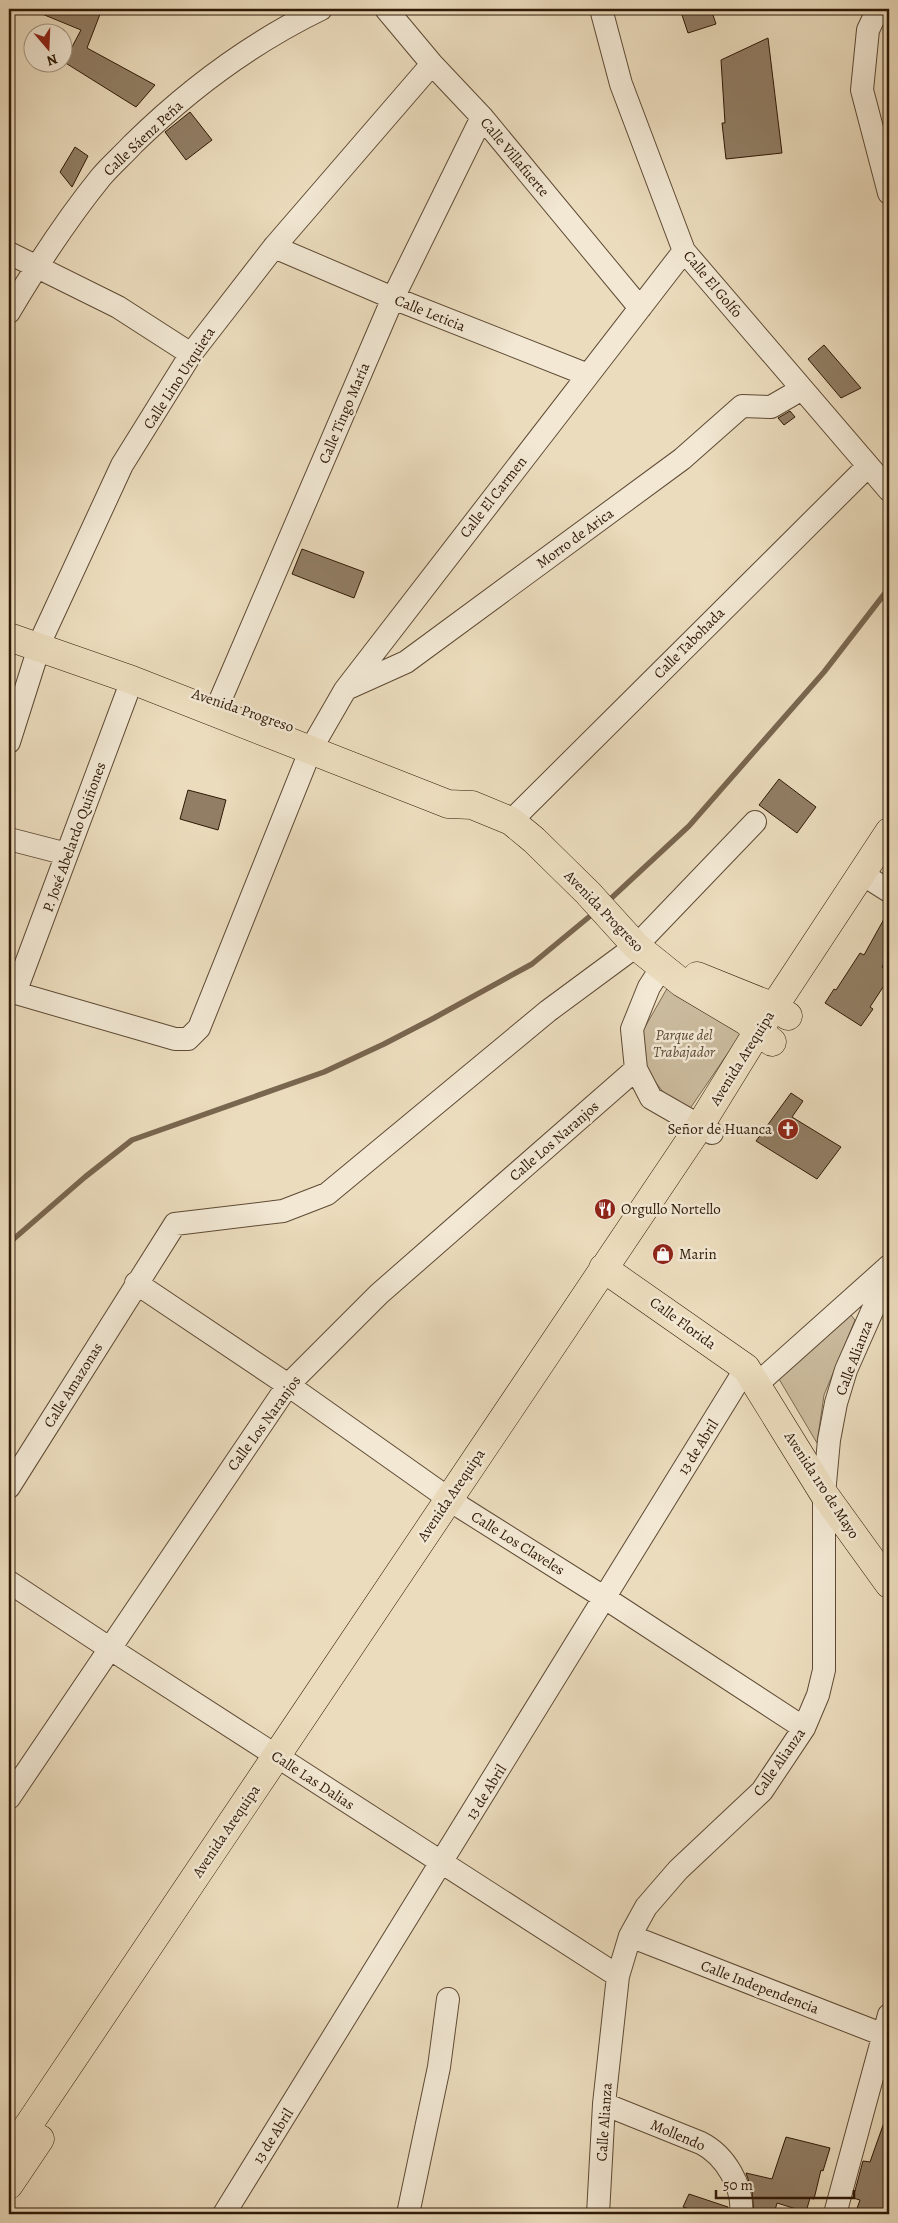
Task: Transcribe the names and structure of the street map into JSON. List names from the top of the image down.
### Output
{
  "streets": {
    "main road": [
      "Avenida Progreso",
      "Avenida Arequipa",
      "Calle Florida",
      "Avenida 1ro de Mayo"
    ],
    "street": [
      "Calle Sáenz Peña",
      "Calle Villafuerte",
      "Calle El Golfo",
      "Calle Leticia",
      "Calle Lino Urquieta",
      "Calle Tingo María",
      "Calle El Carmen",
      "Morro de Arica",
      "Calle Tabohada",
      "P. José Abelardo Quiñones",
      "Calle Los Naranjos",
      "Calle Alianza",
      "Calle Amazonas",
      "13 de Abril",
      "Calle Los Claveles",
      "Calle Las Dalias",
      "Calle Independencia",
      "Mollendo"
    ]
  },
  "crossings": [
    ["Calle Villafuerte", "Calle Lino Urquieta"],
    ["Calle Villafuerte", "Calle Tingo María"],
    ["Calle Villafuerte", "Calle El Carmen"],
    ["Calle El Golfo", "Calle El Carmen"],
    ["Calle El Golfo", "Morro de Arica"],
    ["Calle El Golfo", "Calle Tabohada"],
    ["Calle Leticia", "Calle Lino Urquieta"],
    ["Calle Leticia", "Calle Tingo María"],
    ["Calle Leticia", "Calle El Carmen"],
    ["Calle Lino Urquieta", "Avenida Progreso"],
    ["Calle Tingo María", "Avenida Progreso"],
    ["Calle El Carmen", "Morro de Arica"],
    ["Calle El Carmen", "Avenida Progreso"],
    ["Calle El Carmen", "P. José Abelardo Quiñones"],
    ["Calle Tabohada", "Avenida Progreso"],
    ["Avenida Progreso", "P. José Abelardo Quiñones"],
    ["Avenida Progreso", "Avenida Arequipa"],
    ["Avenida Progreso", "Calle Amazonas"],
    ["Avenida Arequipa", "Calle Florida"],
    ["Avenida Arequipa", "Calle Los Claveles"],
    ["Avenida Arequipa", "Calle Las Dalias"],
    ["Calle Los Naranjos", "Calle Los Claveles"],
    ["Calle Los Naranjos", "Calle Las Dalias"],
    ["Calle Florida", "Calle Alianza"],
    ["Calle Florida", "13 de Abril"],
    ["Calle Florida", "Avenida 1ro de Mayo"],
    ["Calle Alianza", "13 de Abril"],
    ["Calle Alianza", "Avenida 1ro de Mayo"],
    ["Calle Alianza", "Calle Los Claveles"],
    ["Calle Alianza", "Calle Las Dalias"],
    ["Calle Alianza", "Calle Independencia"],
    ["Calle Alianza", "Mollendo"],
    ["Calle Amazonas", "Calle Los Claveles"],
    ["13 de Abril", "Avenida 1ro de Mayo"],
    ["13 de Abril", "Calle Los Claveles"],
    ["13 de Abril", "Calle Las Dalias"]
  ],
  "parks": ["Parque del Trabajador"],
  "places": {
    "church": ["Señor de Huanca"],
    "restaurant": ["Orgullo Nortello"],
    "shop": ["Marin"]
  },
  "scale_bar": "50 m",
  "north": "bottom"
}
